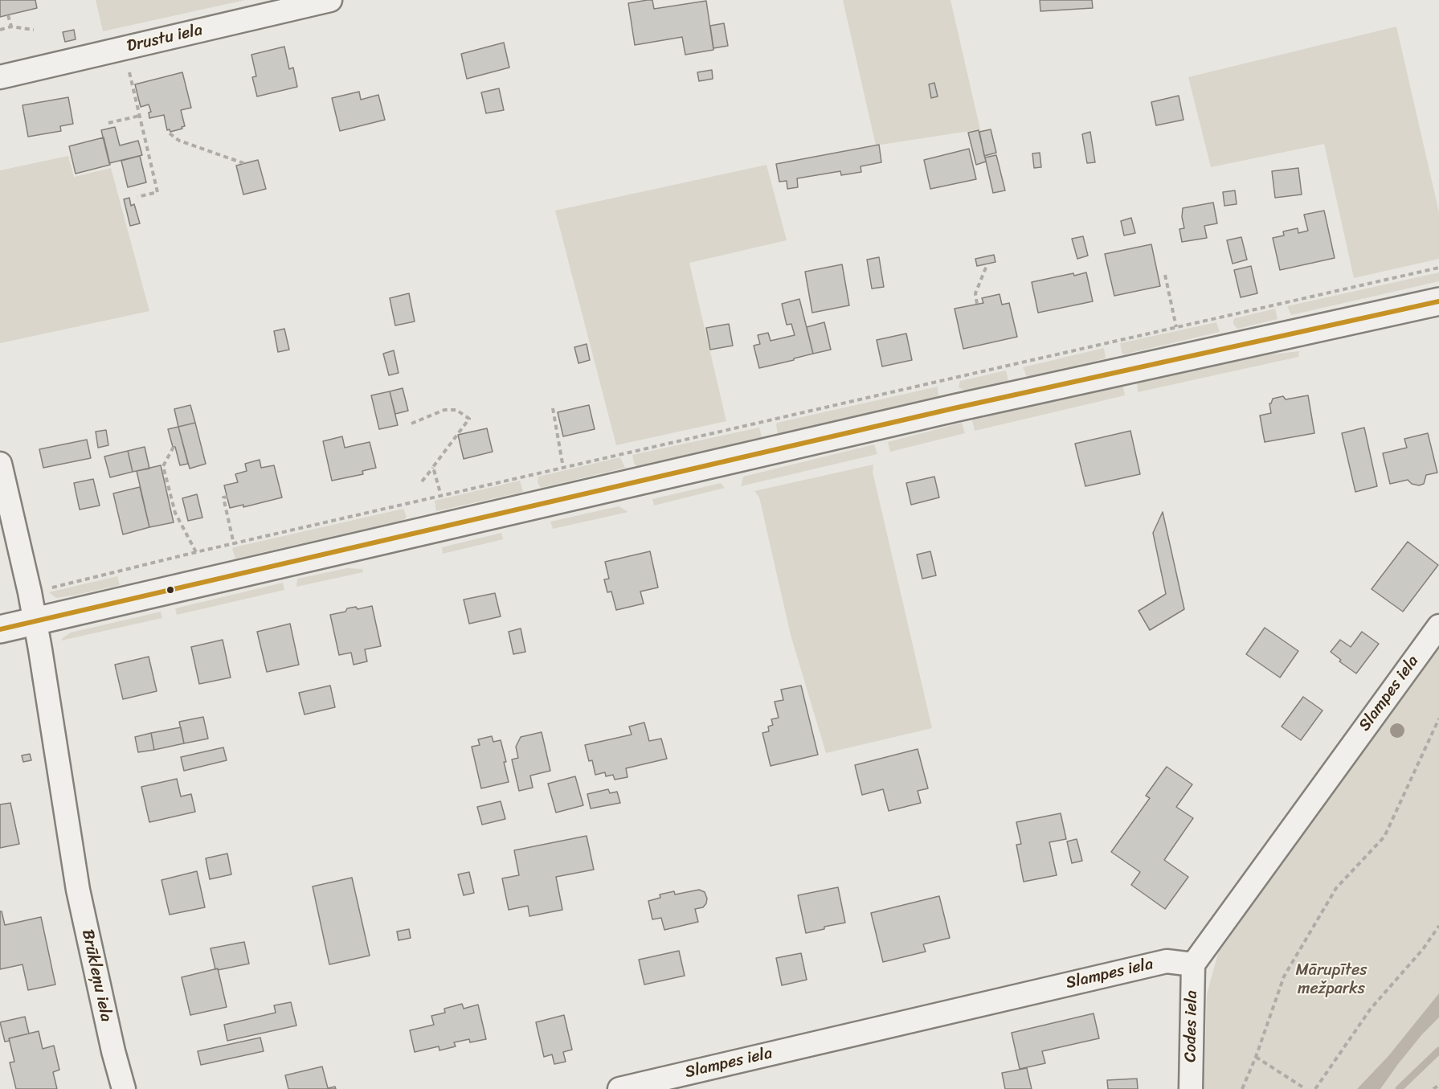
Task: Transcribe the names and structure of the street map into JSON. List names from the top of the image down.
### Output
{
  "streets": {
    "street": [
      "Drustu iela",
      "Slampes iela",
      "Brūkleņu iela",
      "Codes iela"
    ]
  },
  "crossings": [
    ["Slampes iela", "Codes iela"]
  ],
  "parks": ["Mārupītes mežparks"]
}
